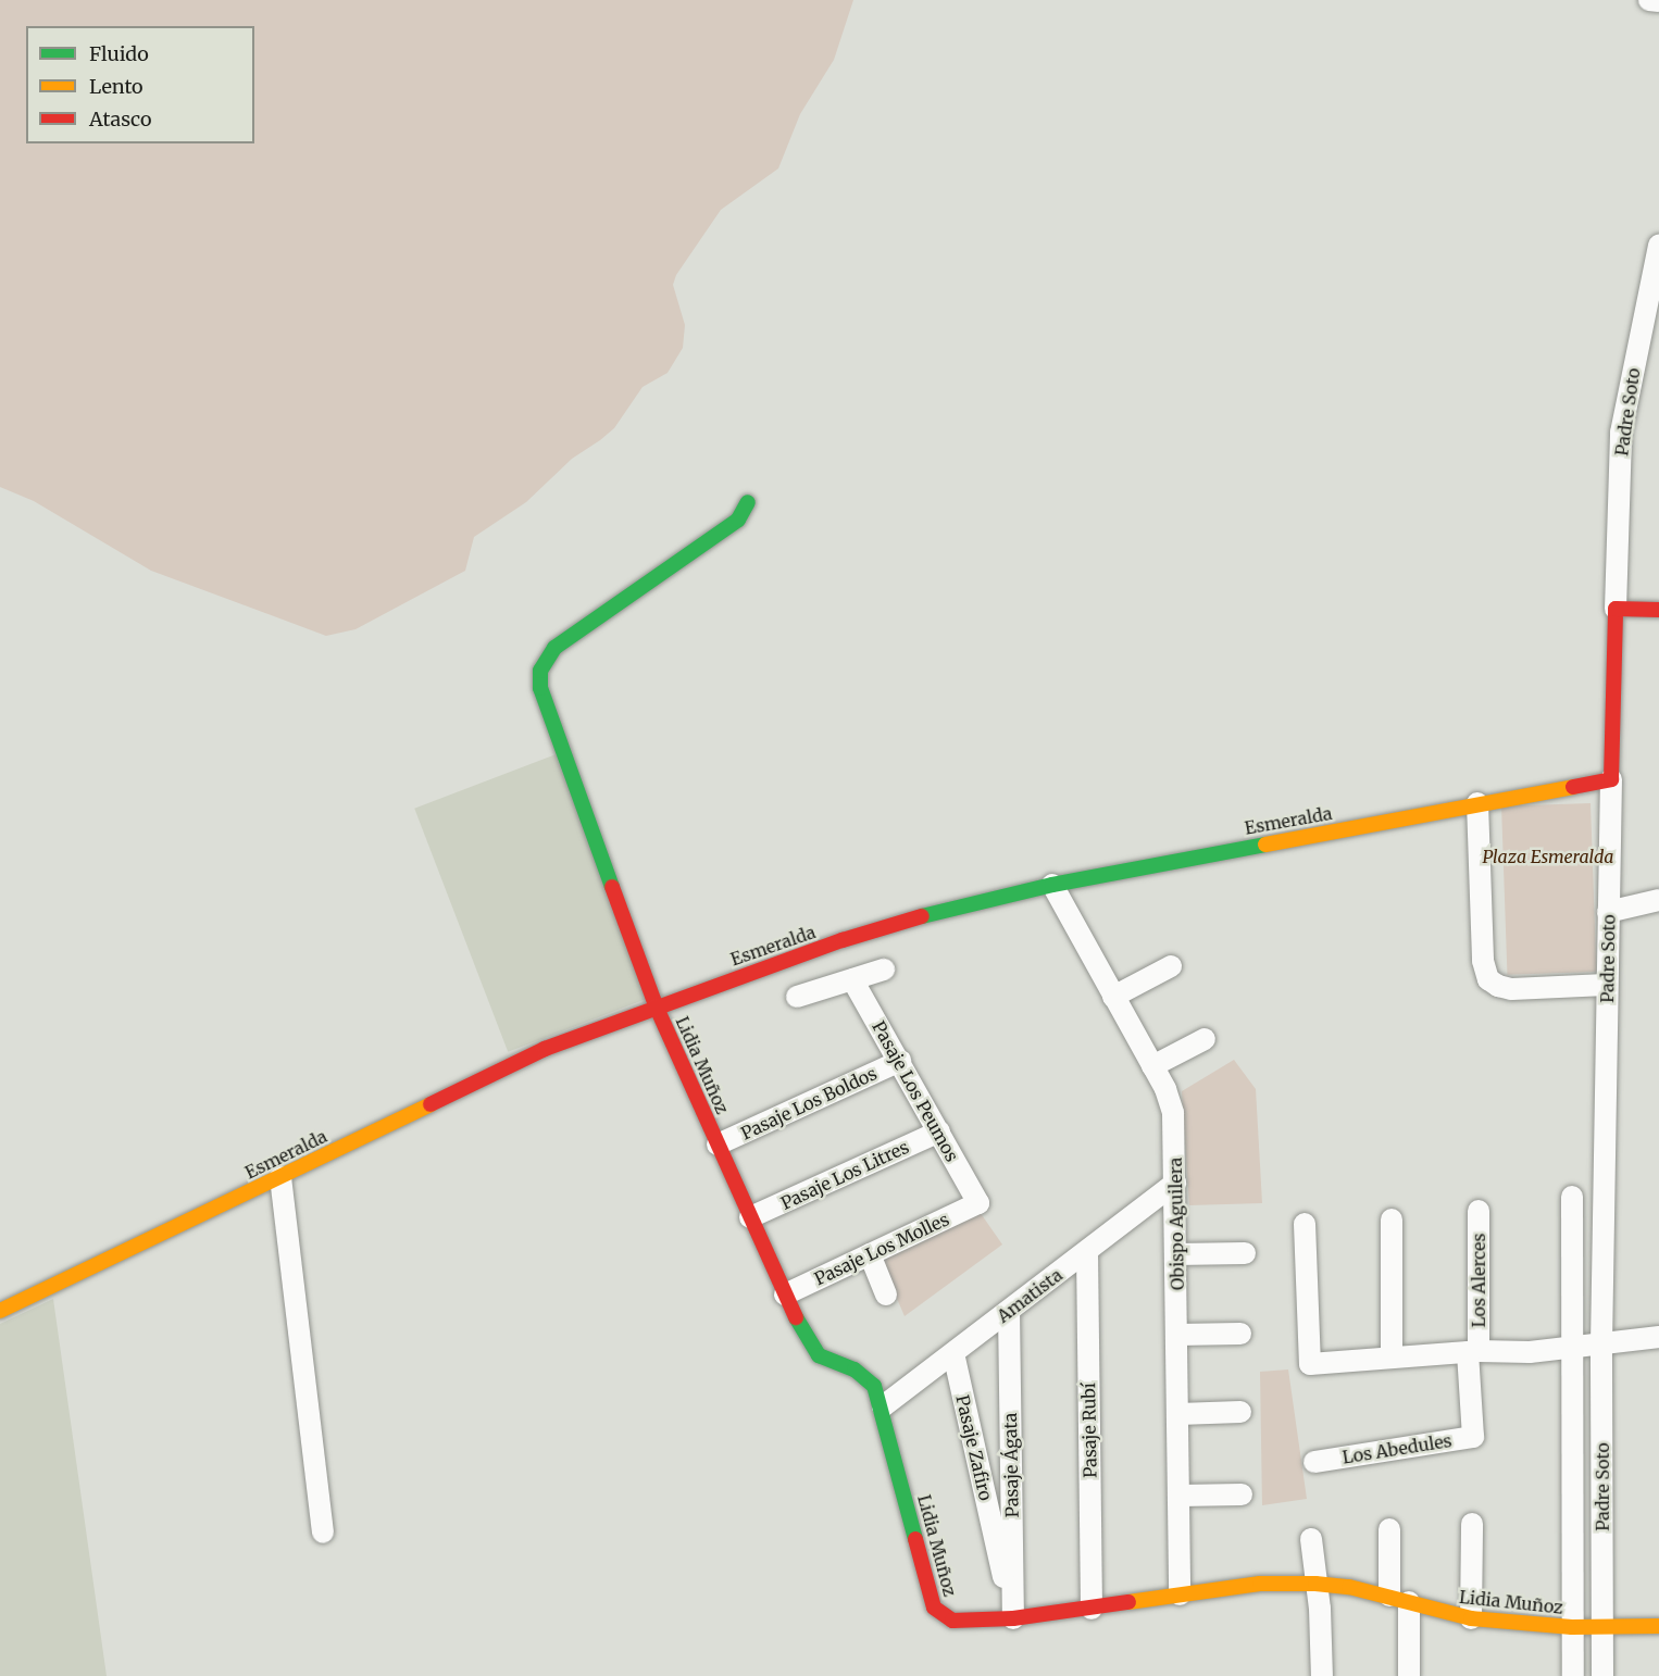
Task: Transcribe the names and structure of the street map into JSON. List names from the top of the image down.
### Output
{
  "streets": {
    "street": [
      "Padre Soto",
      "Esmeralda",
      "Lidia Muñoz",
      "Pasaje Los Peumos",
      "Pasaje Los Boldos",
      "Pasaje Los Litres",
      "Obispo Aguilera",
      "Pasaje Los Molles",
      "Los Alerces",
      "Amatista",
      "Pasaje Rubí",
      "Pasaje Zafiro",
      "Los Abedules",
      "Pasaje Ágata"
    ]
  },
  "crossings": [
    ["Padre Soto", "Esmeralda"],
    ["Padre Soto", "Lidia Muñoz"],
    ["Esmeralda", "Lidia Muñoz"],
    ["Esmeralda", "Obispo Aguilera"],
    ["Lidia Muñoz", "Pasaje Los Boldos"],
    ["Lidia Muñoz", "Pasaje Los Litres"],
    ["Lidia Muñoz", "Obispo Aguilera"],
    ["Lidia Muñoz", "Pasaje Los Molles"],
    ["Lidia Muñoz", "Amatista"],
    ["Lidia Muñoz", "Pasaje Rubí"],
    ["Lidia Muñoz", "Pasaje Zafiro"],
    ["Lidia Muñoz", "Pasaje Ágata"],
    ["Pasaje Los Peumos", "Pasaje Los Boldos"],
    ["Pasaje Los Peumos", "Pasaje Los Litres"],
    ["Pasaje Los Peumos", "Pasaje Los Molles"],
    ["Obispo Aguilera", "Amatista"],
    ["Los Alerces", "Los Abedules"],
    ["Amatista", "Pasaje Rubí"],
    ["Amatista", "Pasaje Zafiro"],
    ["Amatista", "Pasaje Ágata"],
    ["Pasaje Zafiro", "Pasaje Ágata"]
  ],
  "parks": ["Plaza Esmeralda"],
  "legend": ["Fluido", "Lento", "Atasco"]
}
